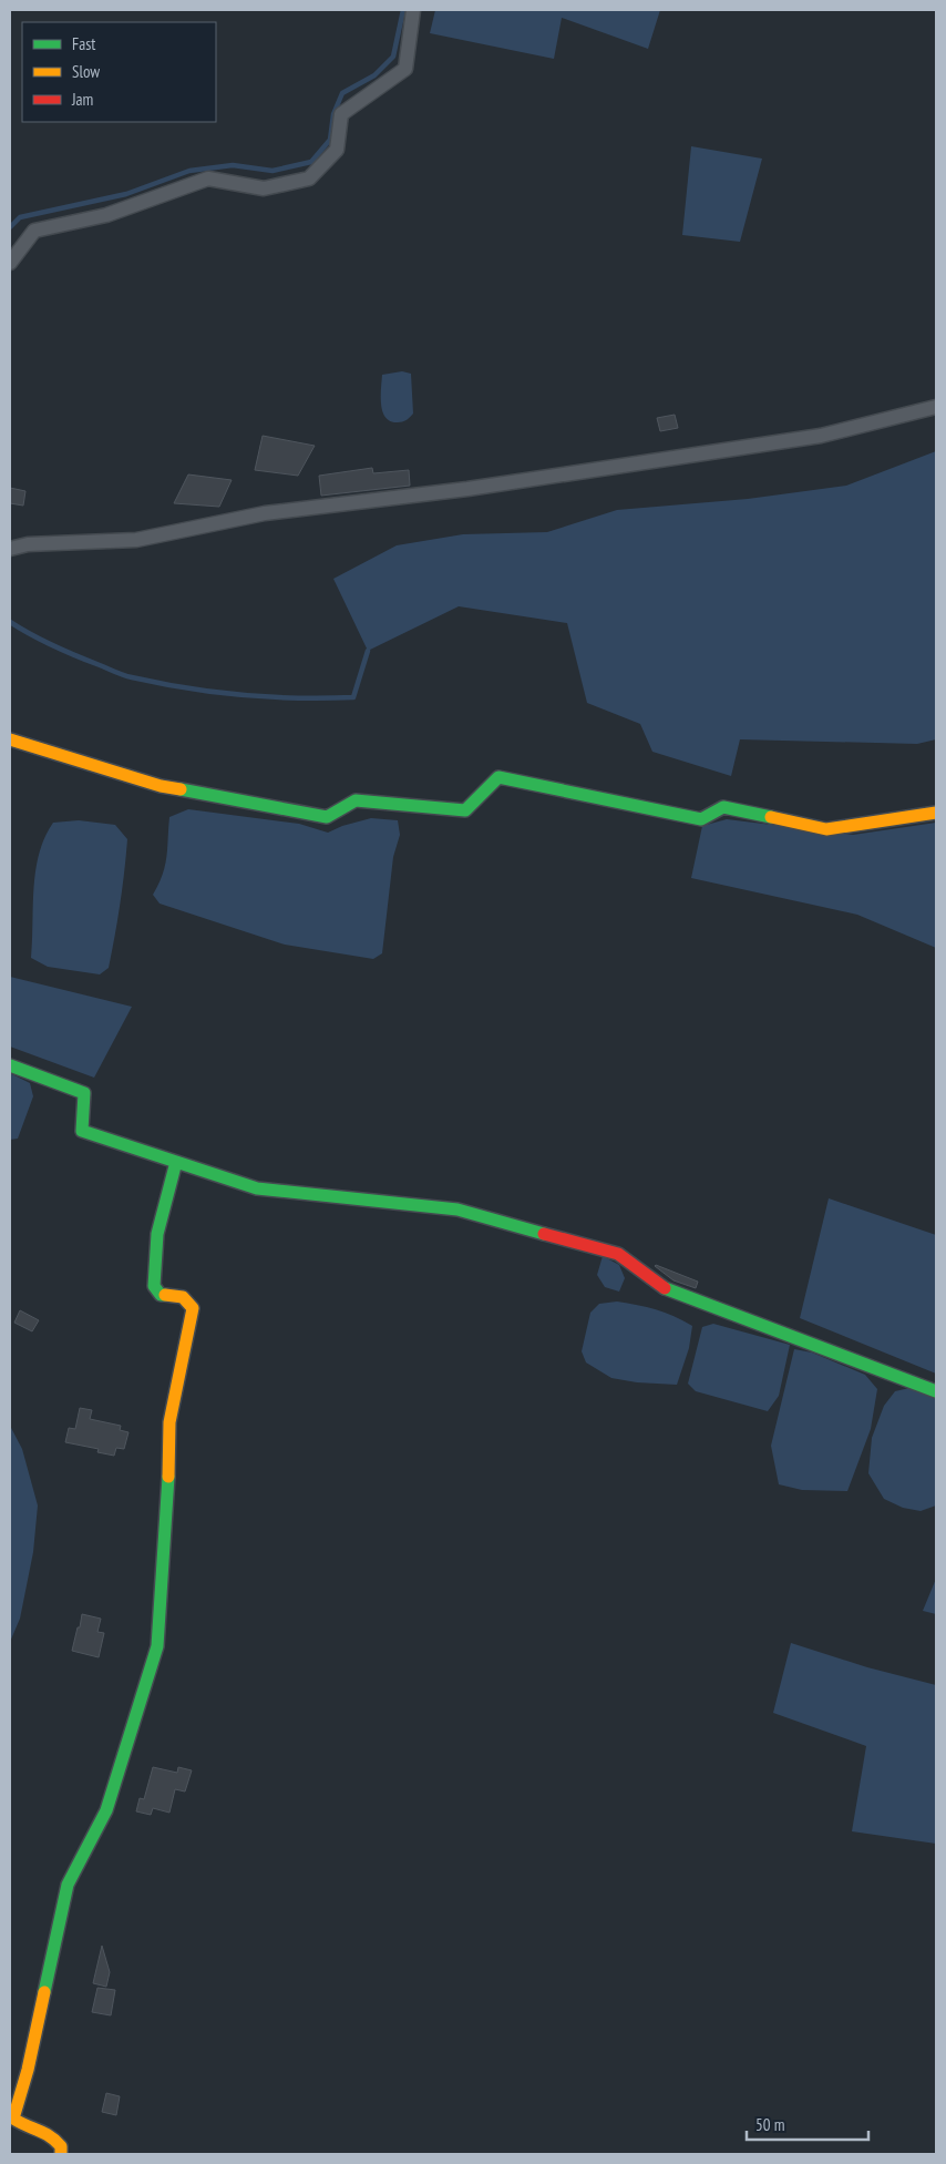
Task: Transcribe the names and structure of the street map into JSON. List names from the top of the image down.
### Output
{
  "legend": ["Fast", "Slow", "Jam"],
  "scale_bar": "50 m"
}
